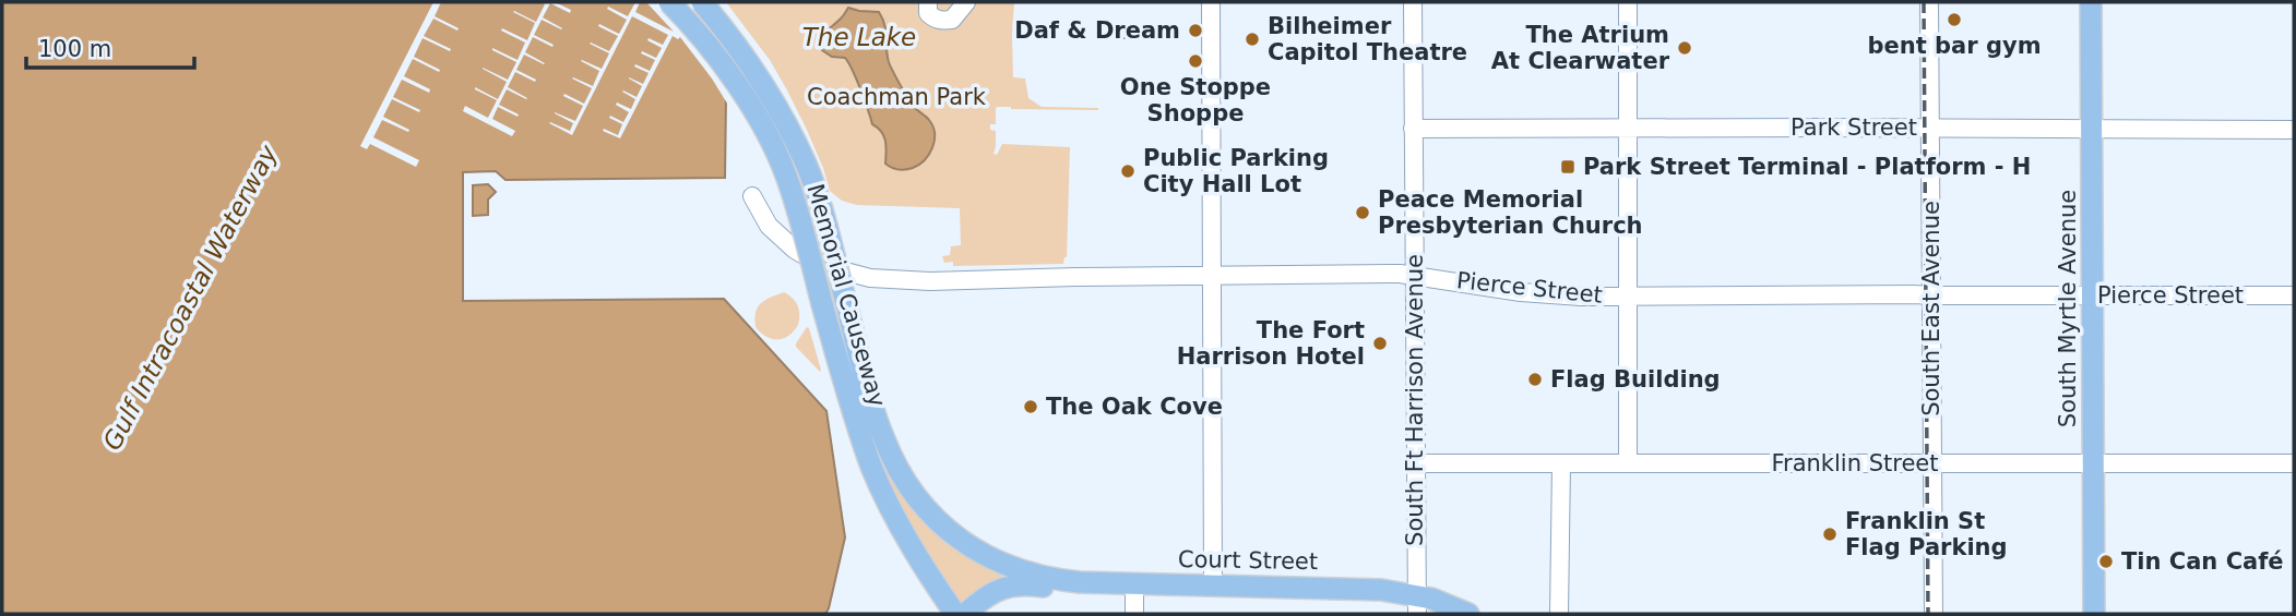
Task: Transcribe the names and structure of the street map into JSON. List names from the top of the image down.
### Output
{
  "streets": {
    "main road": ["Memorial Causeway", "South Myrtle Avenue", "Court Street"],
    "street": [
      "Park Street",
      "Pierce Street",
      "South East Avenue",
      "South Ft Harrison Avenue",
      "Franklin Street"
    ]
  },
  "crossings": [
    ["Park Street", "South East Avenue"],
    ["Park Street", "South Myrtle Avenue"],
    ["Park Street", "South Ft Harrison Avenue"],
    ["Pierce Street", "South East Avenue"],
    ["Pierce Street", "South Myrtle Avenue"],
    ["Pierce Street", "South Ft Harrison Avenue"],
    ["Memorial Causeway", "Court Street"],
    ["South East Avenue", "Franklin Street"],
    ["South Myrtle Avenue", "Franklin Street"],
    ["South Ft Harrison Avenue", "Franklin Street"],
    ["South Ft Harrison Avenue", "Court Street"]
  ],
  "water": ["The Lake", "Gulf Intracoastal Waterway"],
  "parks": ["Coachman Park"],
  "places": {
    "other": [
      "bent bar gym",
      "Daf & Dream",
      "Bilheimer Capitol Theatre",
      "The Atrium At Clearwater",
      "One Stoppe Shoppe",
      "Public Parking City Hall Lot",
      "Peace Memorial Presbyterian Church",
      "The Fort Harrison Hotel",
      "Flag Building",
      "The Oak Cove",
      "Franklin St Flag Parking",
      "Tin Can Café"
    ],
    "transit": ["Park Street Terminal - Platform - H"]
  },
  "scale_bar": "100 m"
}
